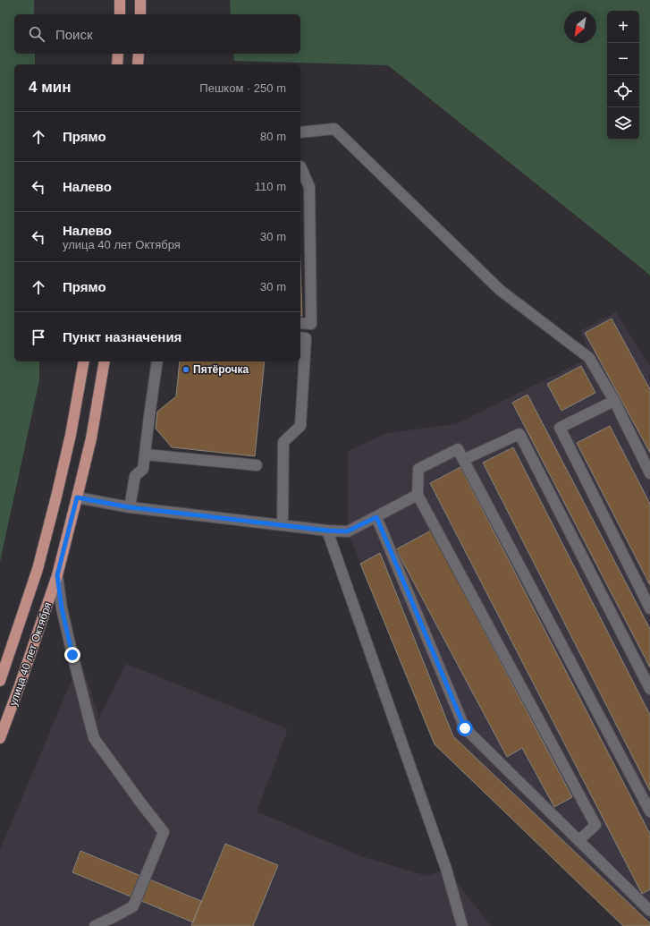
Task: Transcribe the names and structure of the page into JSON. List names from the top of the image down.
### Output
{
  "streets": {
    "main road": ["улица 40 лет Октября"]
  },
  "places": ["Пятёрочка"],
  "north": "bottom left",
  "page": {
    "map_buttons": ["+", "−"],
    "search": "Поиск",
    "heading": ["4 мин", "Пешком · 250 m"],
    "list": [
      ["Прямо", "80 m"],
      ["Налево", "110 m"],
      ["Налево", "улица 40 лет Октября", "30 m"],
      ["Прямо", "30 m"],
      "Пункт назначения"
    ]
  }
}
